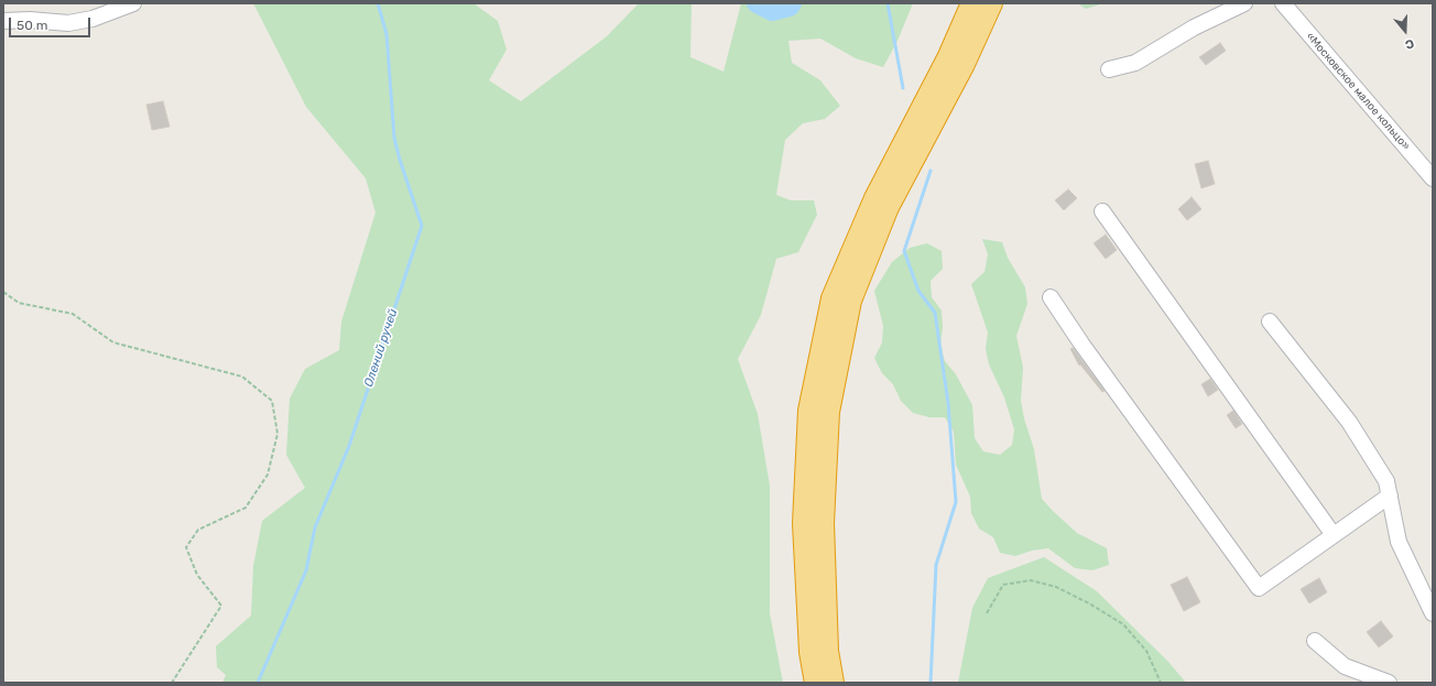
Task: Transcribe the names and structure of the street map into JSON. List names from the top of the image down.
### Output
{
  "streets": {
    "street": ["«Московское малое кольцо»"]
  },
  "water": ["Олений ручей"],
  "scale_bar": "50 m",
  "north": "bottom"
}
